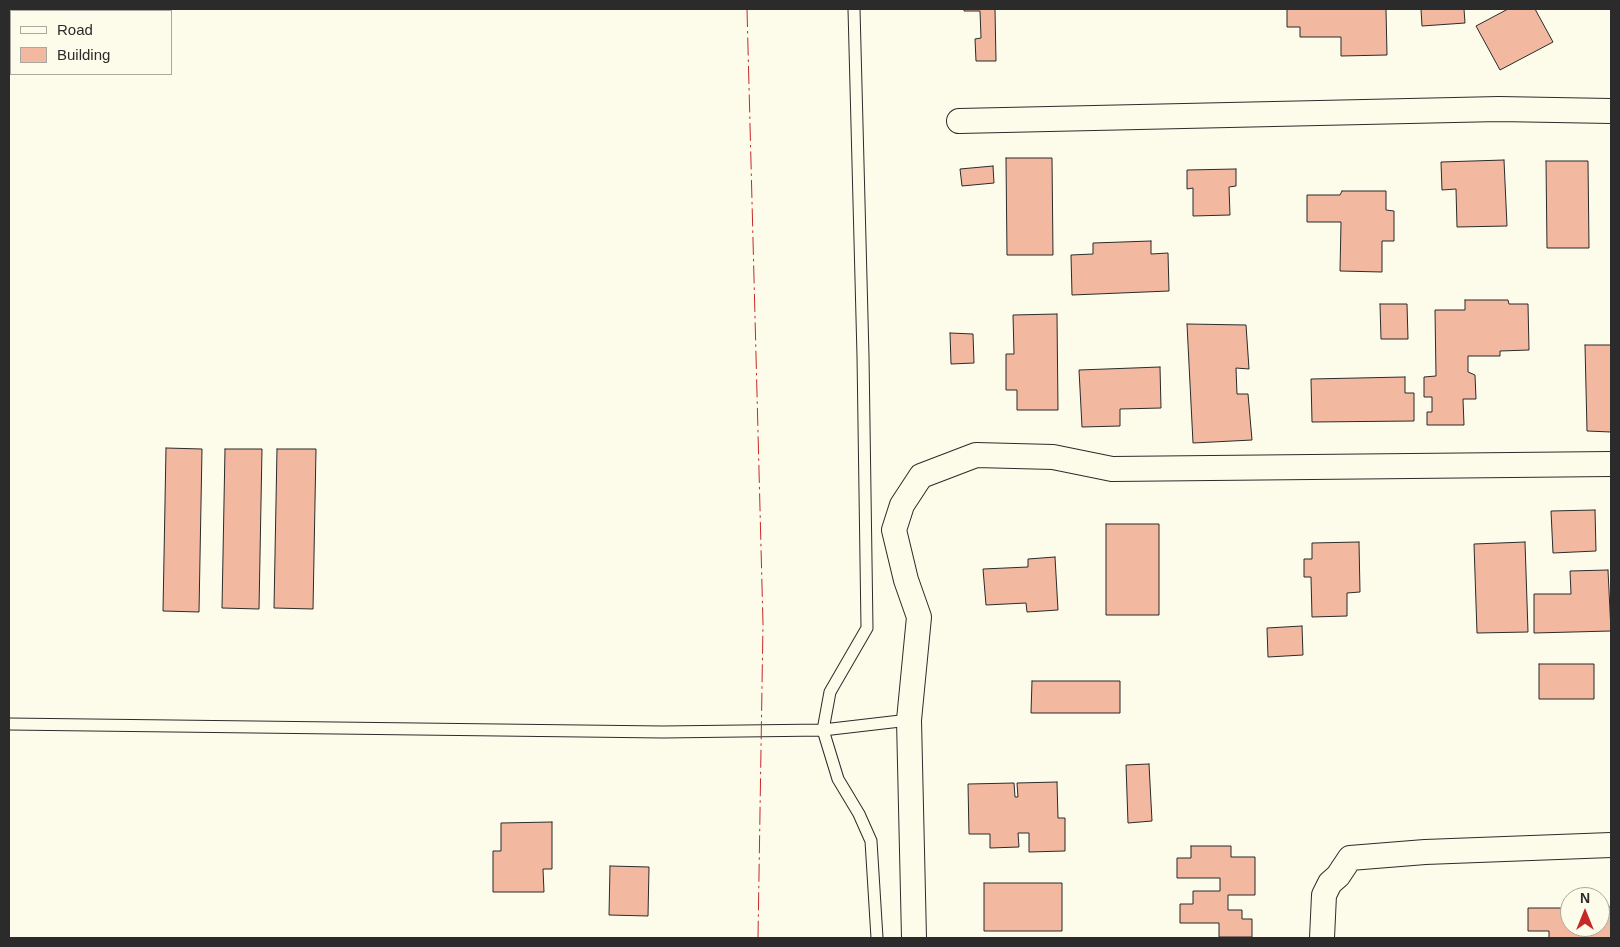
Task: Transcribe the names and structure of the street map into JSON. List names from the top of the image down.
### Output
{
  "legend": ["Road", "Building"],
  "north": "top"
}
